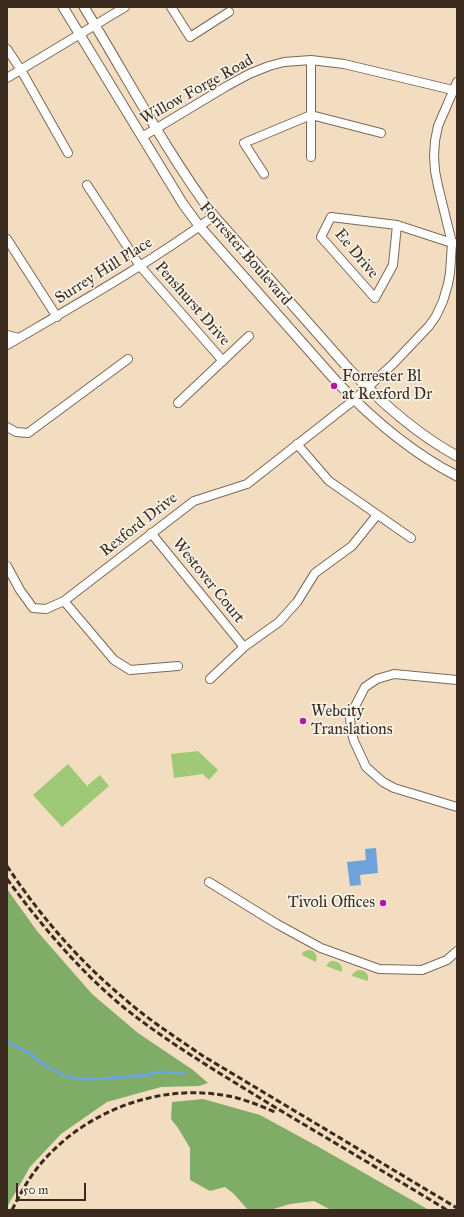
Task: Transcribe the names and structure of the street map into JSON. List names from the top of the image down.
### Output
{
  "streets": {
    "street": [
      "Willow Forge Road",
      "Forrester Boulevard",
      "Ee Drive",
      "Surrey Hill Place",
      "Penshurst Drive",
      "Rexford Drive",
      "Westover Court"
    ]
  },
  "crossings": [
    ["Willow Forge Road", "Forrester Boulevard"],
    ["Willow Forge Road", "Rexford Drive"],
    ["Forrester Boulevard", "Surrey Hill Place"],
    ["Forrester Boulevard", "Rexford Drive"],
    ["Ee Drive", "Rexford Drive"],
    ["Surrey Hill Place", "Penshurst Drive"],
    ["Rexford Drive", "Westover Court"]
  ],
  "places": ["Forrester Bl at Rexford Dr", "Webcity Translations", "Tivoli Offices"],
  "scale_bar": "50 m"
}
